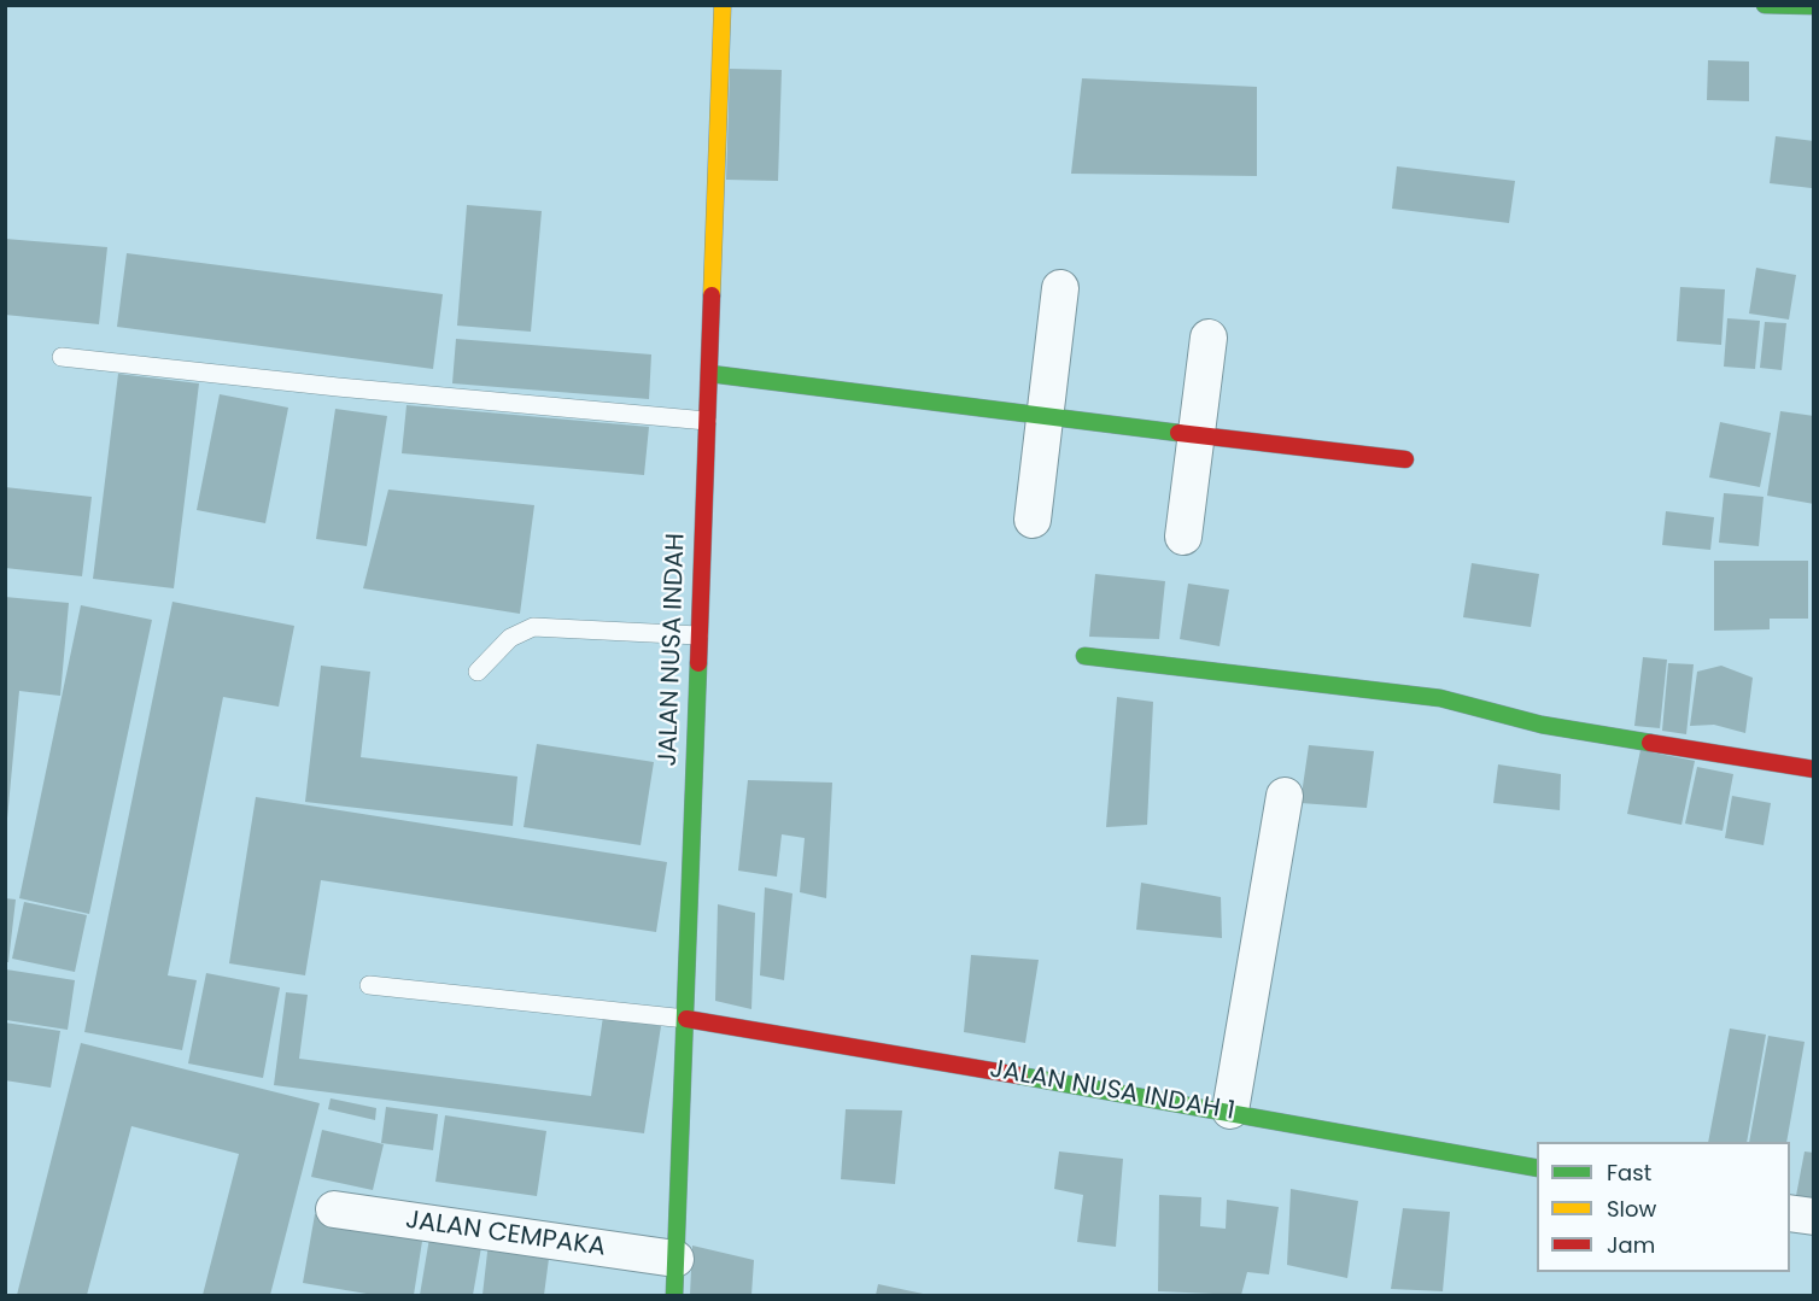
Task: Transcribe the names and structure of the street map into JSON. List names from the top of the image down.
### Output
{
  "streets": {
    "street": ["JALAN NUSA INDAH", "JALAN NUSA INDAH 1", "JALAN CEMPAKA"]
  },
  "crossings": [
    ["JALAN NUSA INDAH", "JALAN NUSA INDAH 1"],
    ["JALAN NUSA INDAH", "JALAN CEMPAKA"]
  ],
  "legend": ["Fast", "Slow", "Jam"]
}
